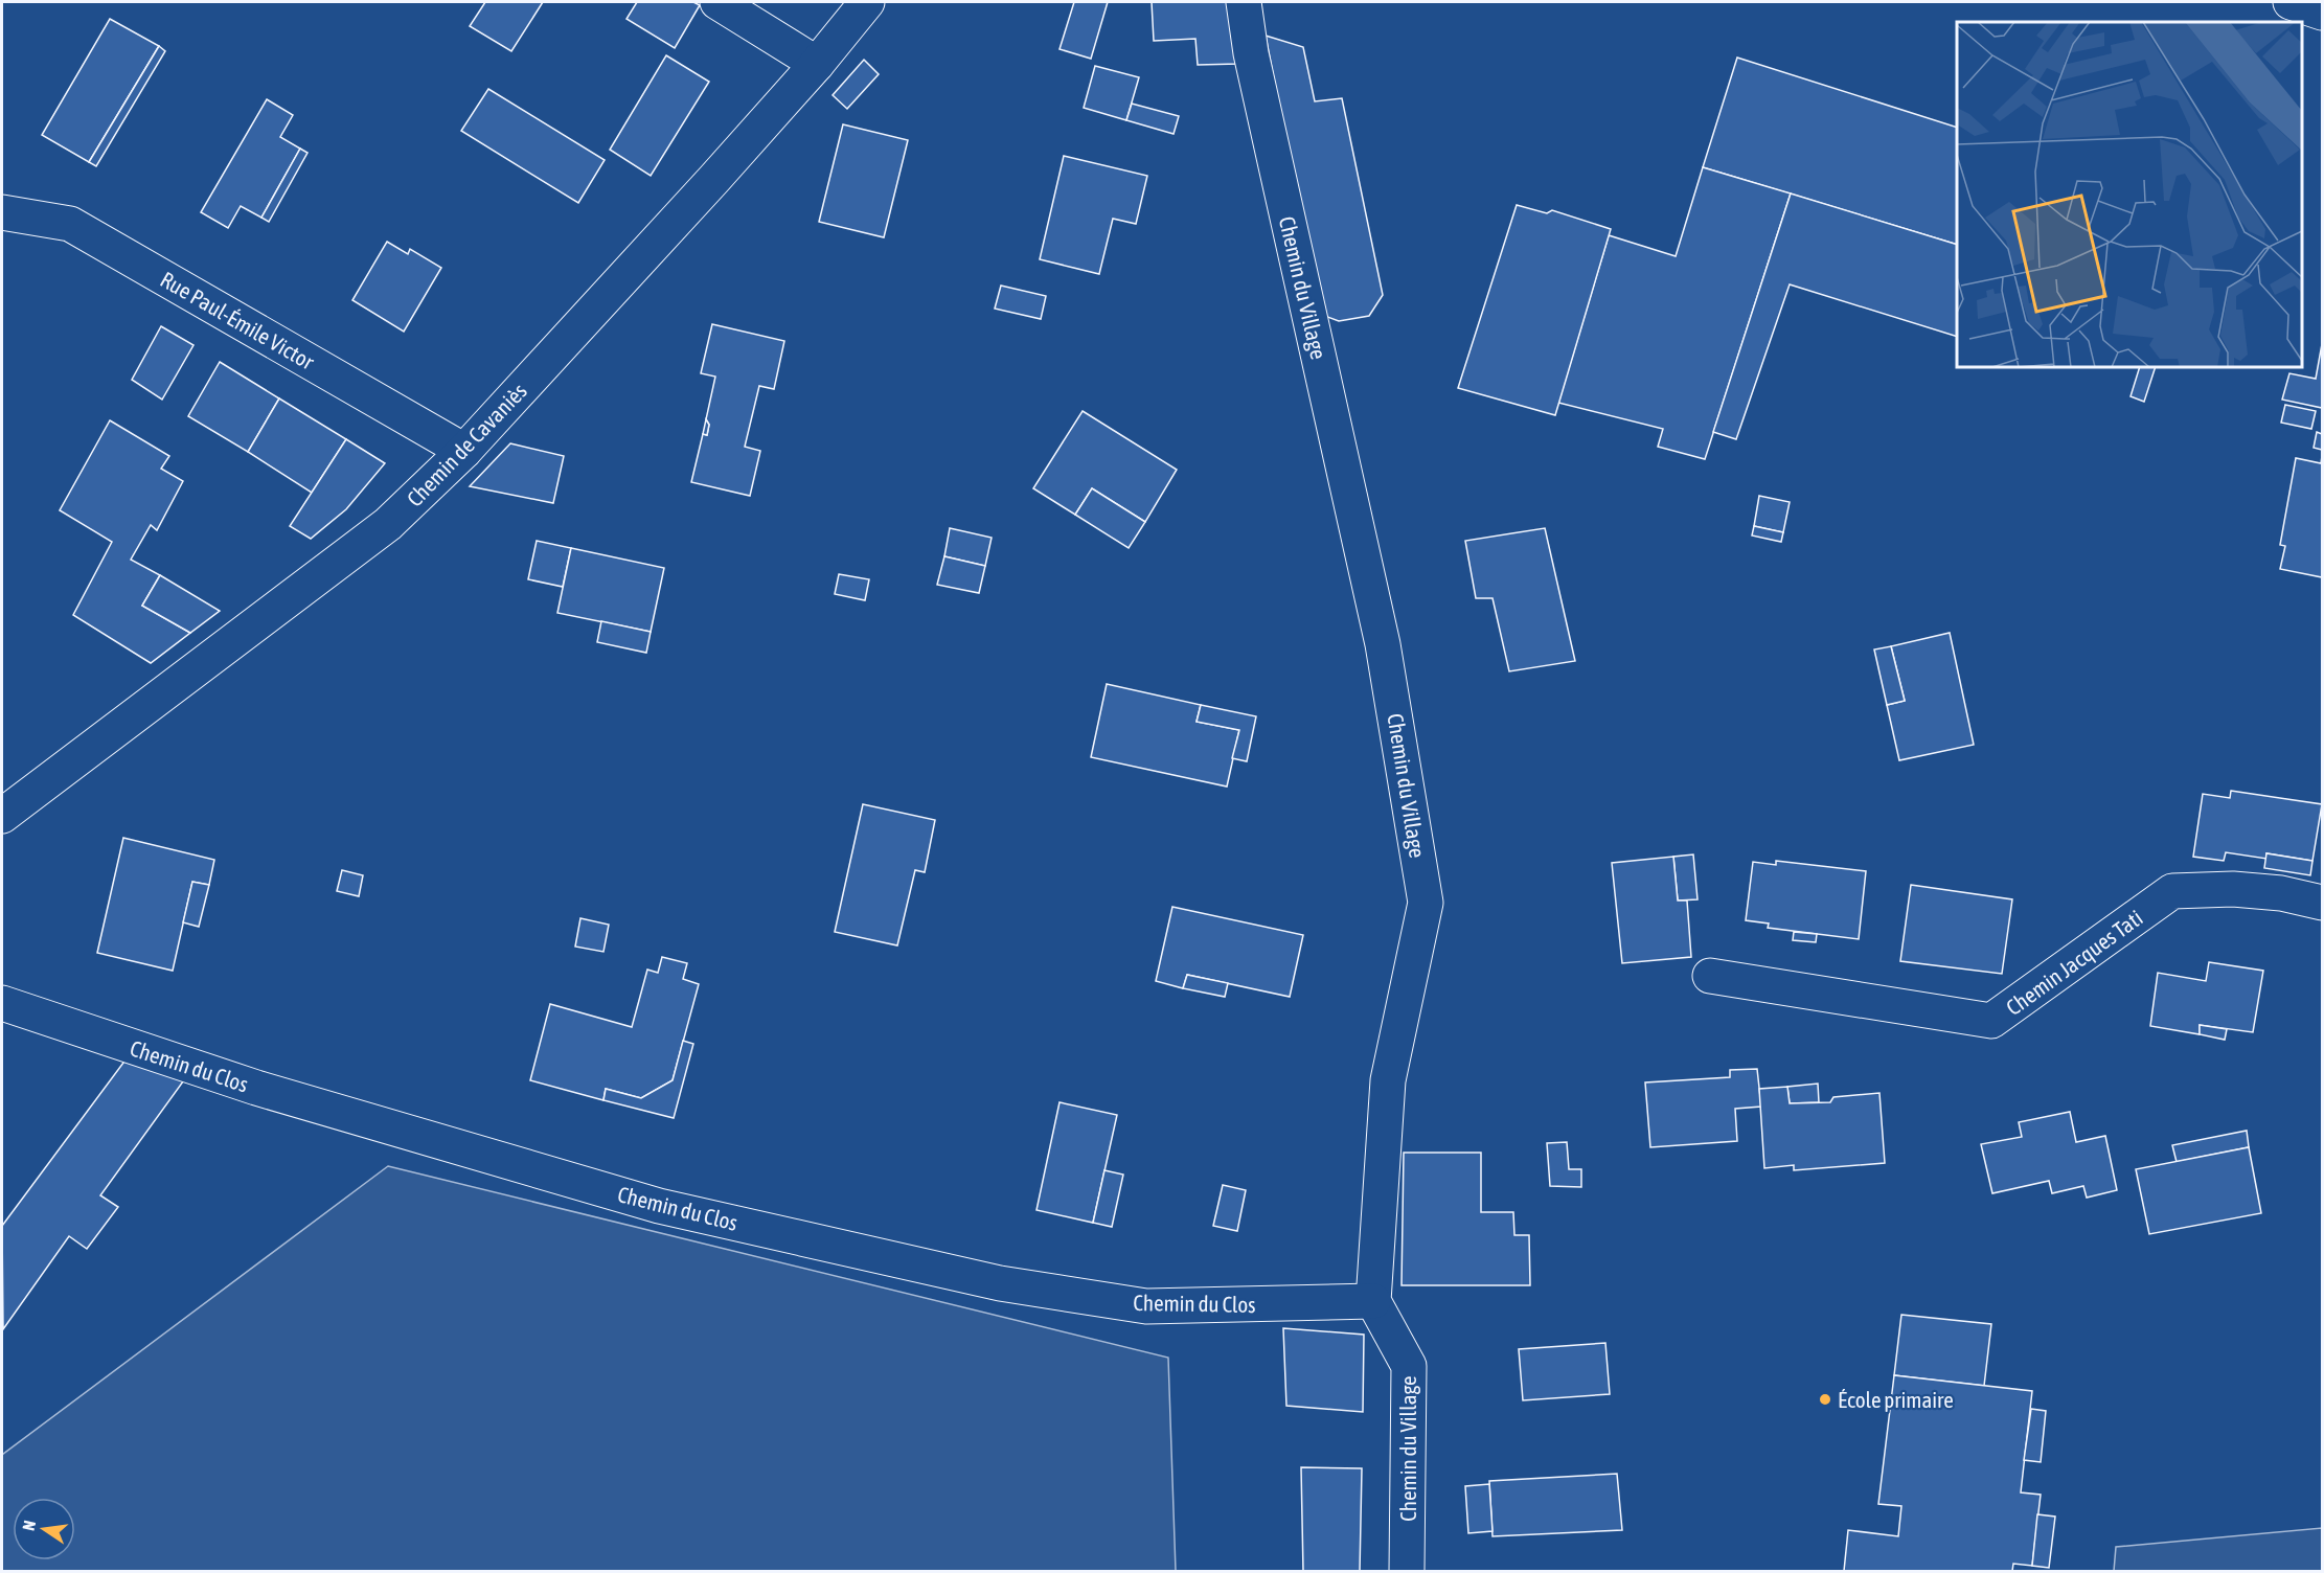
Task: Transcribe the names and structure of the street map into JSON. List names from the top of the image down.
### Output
{
  "streets": {
    "street": [
      "Chemin du Village",
      "Rue Paul-Émile Victor",
      "Chemin de Cavaniès",
      "Chemin Jacques Tati",
      "Chemin du Clos"
    ]
  },
  "crossings": [
    ["Chemin du Village", "Chemin du Clos"],
    ["Rue Paul-Émile Victor", "Chemin de Cavaniès"]
  ],
  "places": ["École primaire"],
  "north": "left"
}
